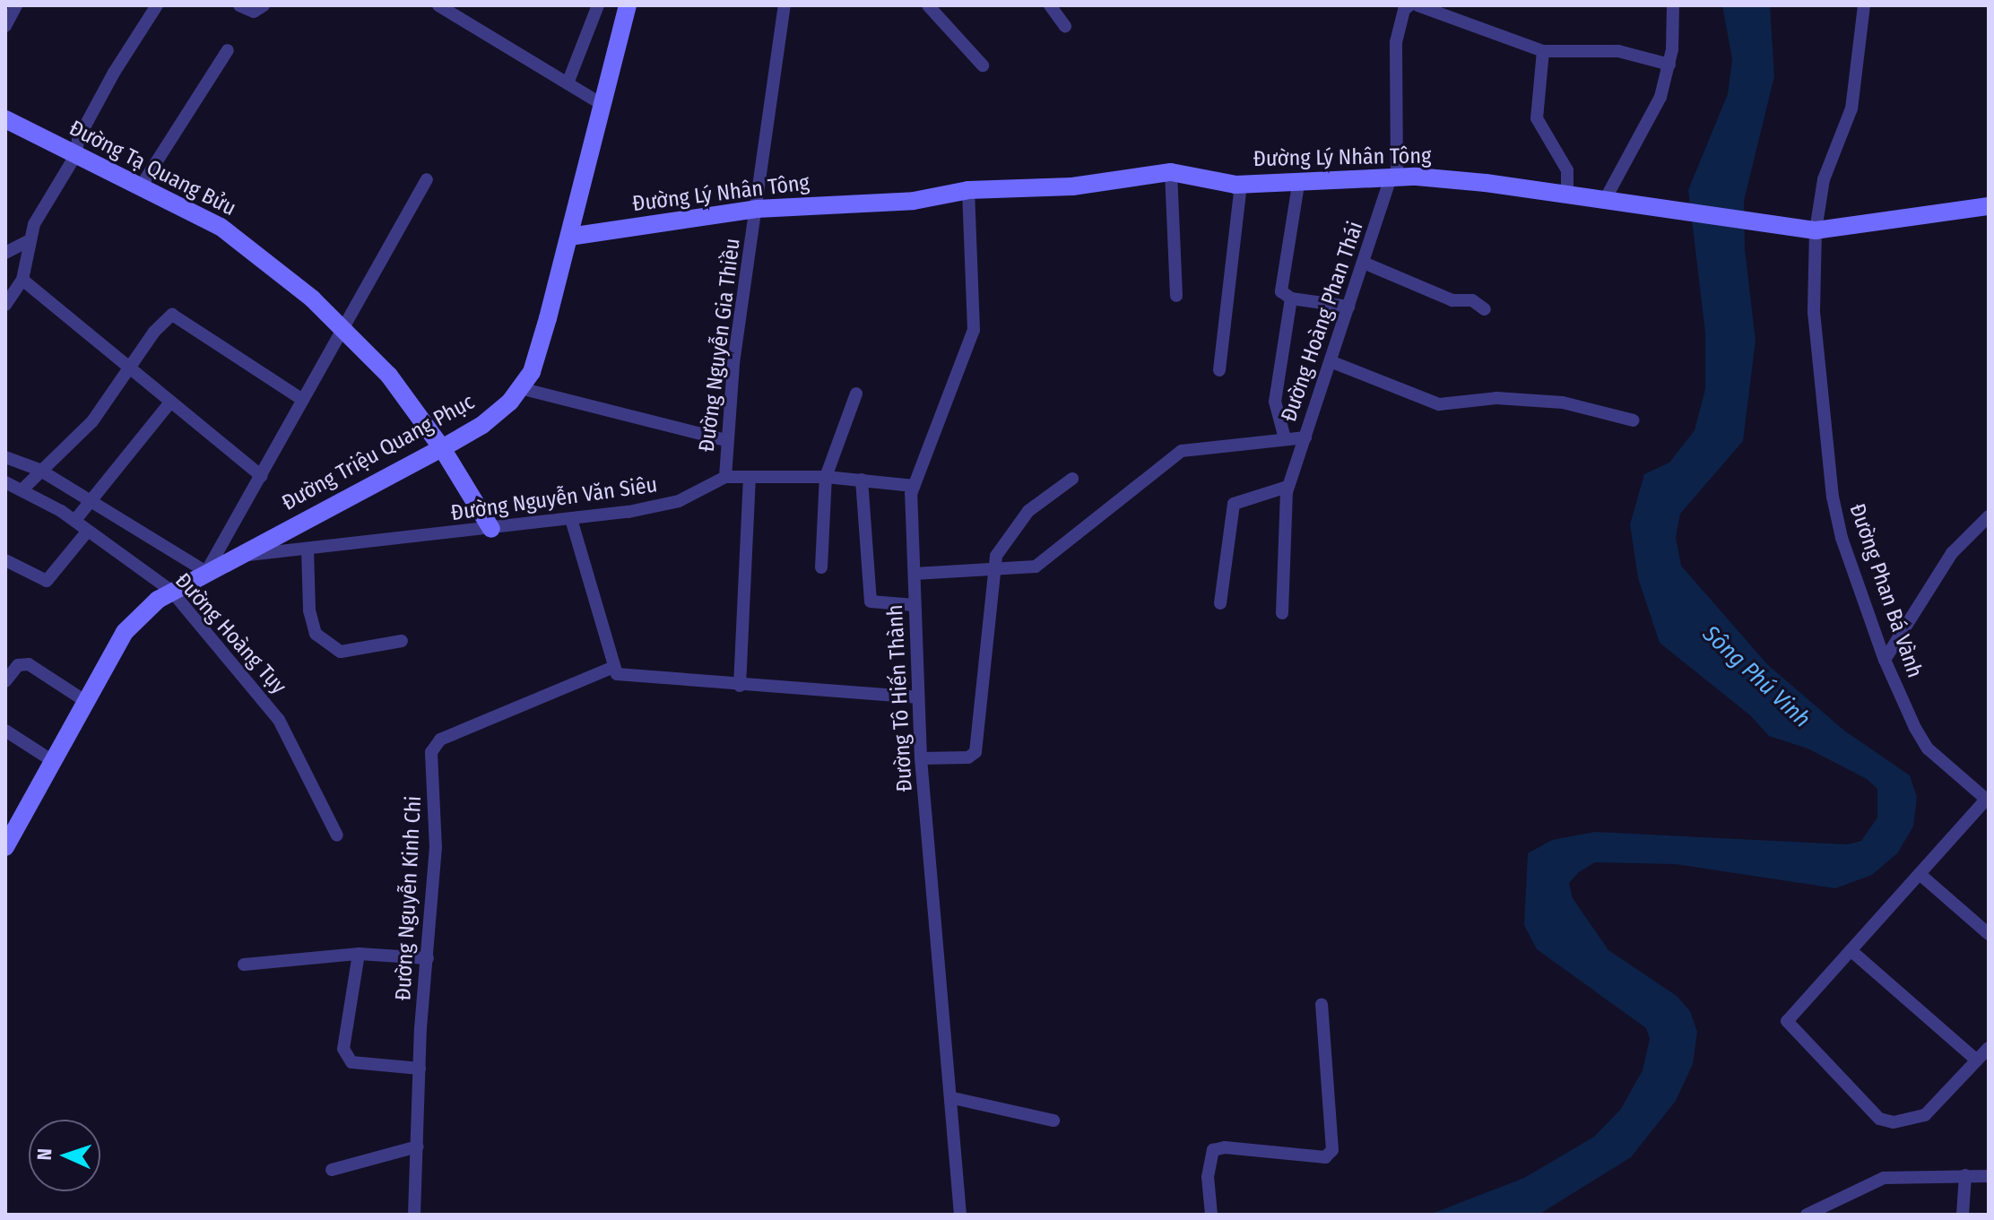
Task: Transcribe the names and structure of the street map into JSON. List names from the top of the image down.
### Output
{
  "streets": {
    "street": [
      "Đường Lý Nhân Tông",
      "Đường Tạ Quang Bửu",
      "Đường Hoàng Phan Thái",
      "Đường Nguyễn Gia Thiều",
      "Đường Triệu Quang Phục",
      "Đường Nguyễn Văn Siêu",
      "Đường Phan Bá Vành",
      "Đường Hoàng Tụy",
      "Đường Tô Hiến Thành",
      "Đường Nguyễn Kinh Chi"
    ]
  },
  "crossings": [
    ["Đường Lý Nhân Tông", "Đường Hoàng Phan Thái"],
    ["Đường Lý Nhân Tông", "Đường Nguyễn Gia Thiều"],
    ["Đường Lý Nhân Tông", "Đường Triệu Quang Phục"],
    ["Đường Lý Nhân Tông", "Đường Phan Bá Vành"],
    ["Đường Lý Nhân Tông", "Đường Tô Hiến Thành"],
    ["Đường Tạ Quang Bửu", "Đường Triệu Quang Phục"],
    ["Đường Tạ Quang Bửu", "Đường Nguyễn Văn Siêu"],
    ["Đường Hoàng Phan Thái", "Đường Tô Hiến Thành"],
    ["Đường Nguyễn Gia Thiều", "Đường Nguyễn Văn Siêu"],
    ["Đường Triệu Quang Phục", "Đường Nguyễn Văn Siêu"],
    ["Đường Triệu Quang Phục", "Đường Hoàng Tụy"],
    ["Đường Nguyễn Văn Siêu", "Đường Tô Hiến Thành"]
  ],
  "water": ["Sông Phú Vinh"],
  "north": "left"
}
